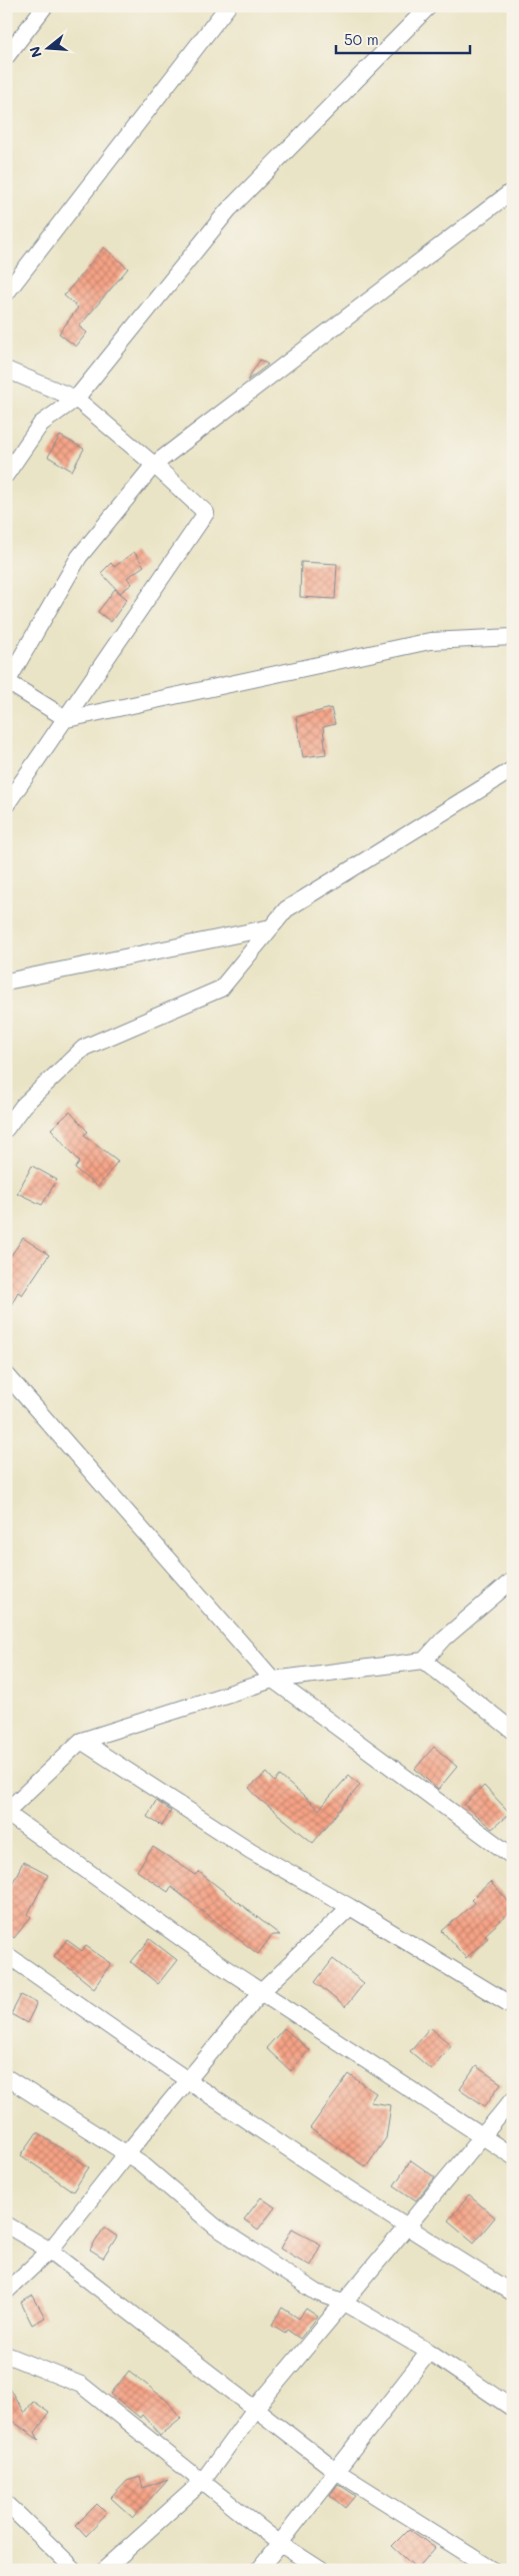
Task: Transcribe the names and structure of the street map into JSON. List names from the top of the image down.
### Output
{
  "scale_bar": "50 m",
  "north": "left"
}
